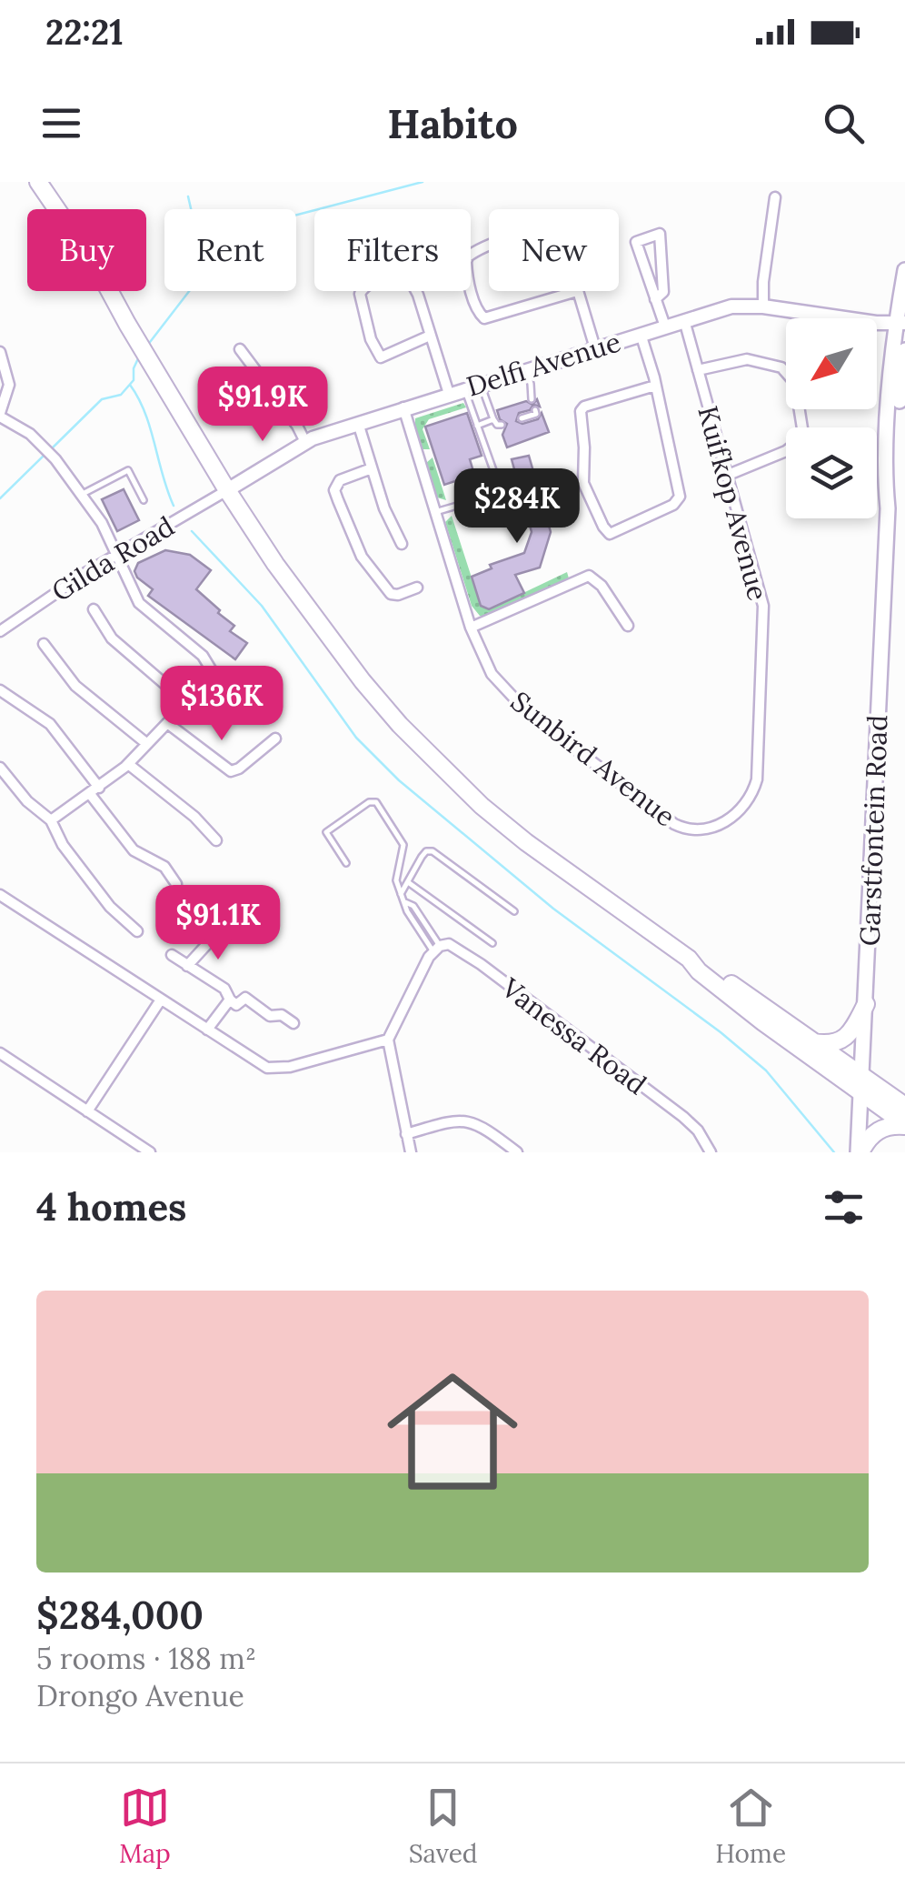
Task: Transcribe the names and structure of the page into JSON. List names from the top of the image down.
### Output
{
  "streets": {
    "main road": ["Garstfontein Road"],
    "street": [
      "Delfi Avenue",
      "Kuifkop Avenue",
      "Gilda Road",
      "Sunbird Avenue",
      "Vanessa Road"
    ]
  },
  "crossings": [
    ["Delfi Avenue", "Kuifkop Avenue"],
    ["Delfi Avenue", "Gilda Road"],
    ["Delfi Avenue", "Sunbird Avenue"],
    ["Delfi Avenue", "Garstfontein Road"],
    ["Kuifkop Avenue", "Sunbird Avenue"]
  ],
  "north": "bottom left",
  "page": {
    "status": "22:21",
    "header": "Habito",
    "chip": [
      "Buy",
      "Rent",
      "Filters",
      "New"
    ],
    "price": [
      "$91.9K",
      "$284K",
      "$136K",
      "$91.1K"
    ],
    "heading": "4 homes",
    "list": [
      {
        "name": "$284,000",
        "note": "5 rooms · 188 m² · Drongo Avenue"
      }
    ],
    "tabs": ["Map", "Saved", "Home"]
  }
}
